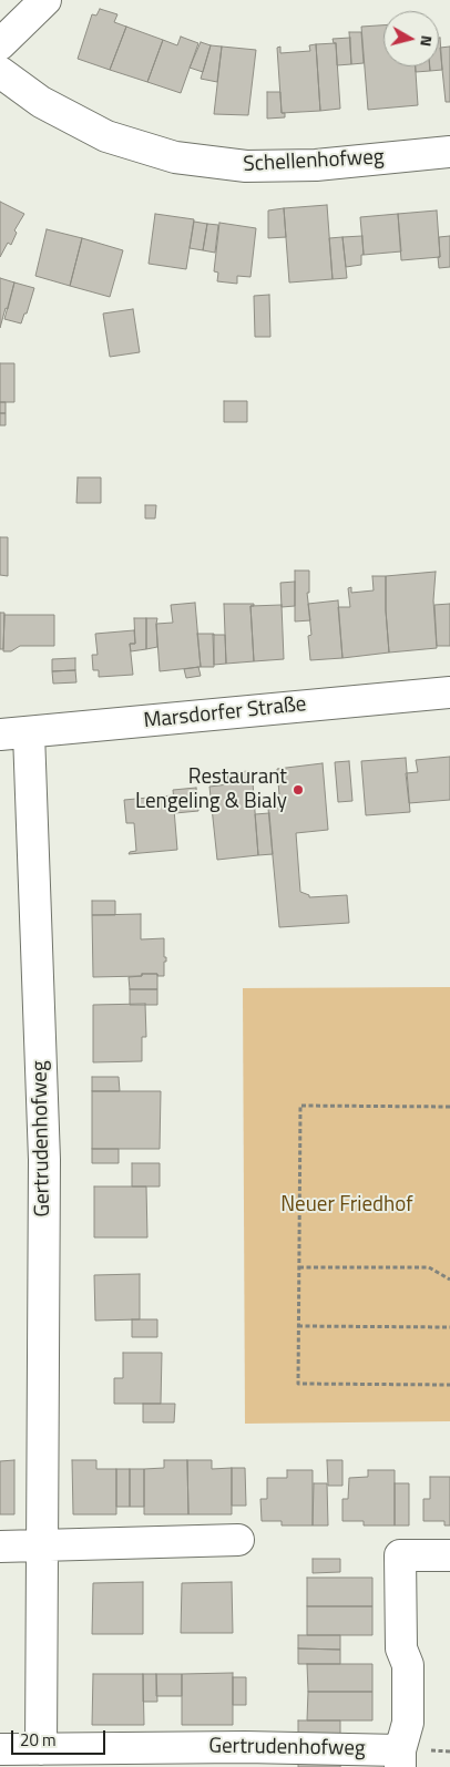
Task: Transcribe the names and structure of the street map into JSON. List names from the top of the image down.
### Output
{
  "streets": {
    "street": ["Schellenhofweg", "Marsdorfer Straße", "Gertrudenhofweg"]
  },
  "crossings": [
    ["Marsdorfer Straße", "Gertrudenhofweg"]
  ],
  "parks": ["Neuer Friedhof"],
  "places": ["Restaurant Lengeling & Bialy"],
  "scale_bar": "20 m",
  "north": "right"
}
